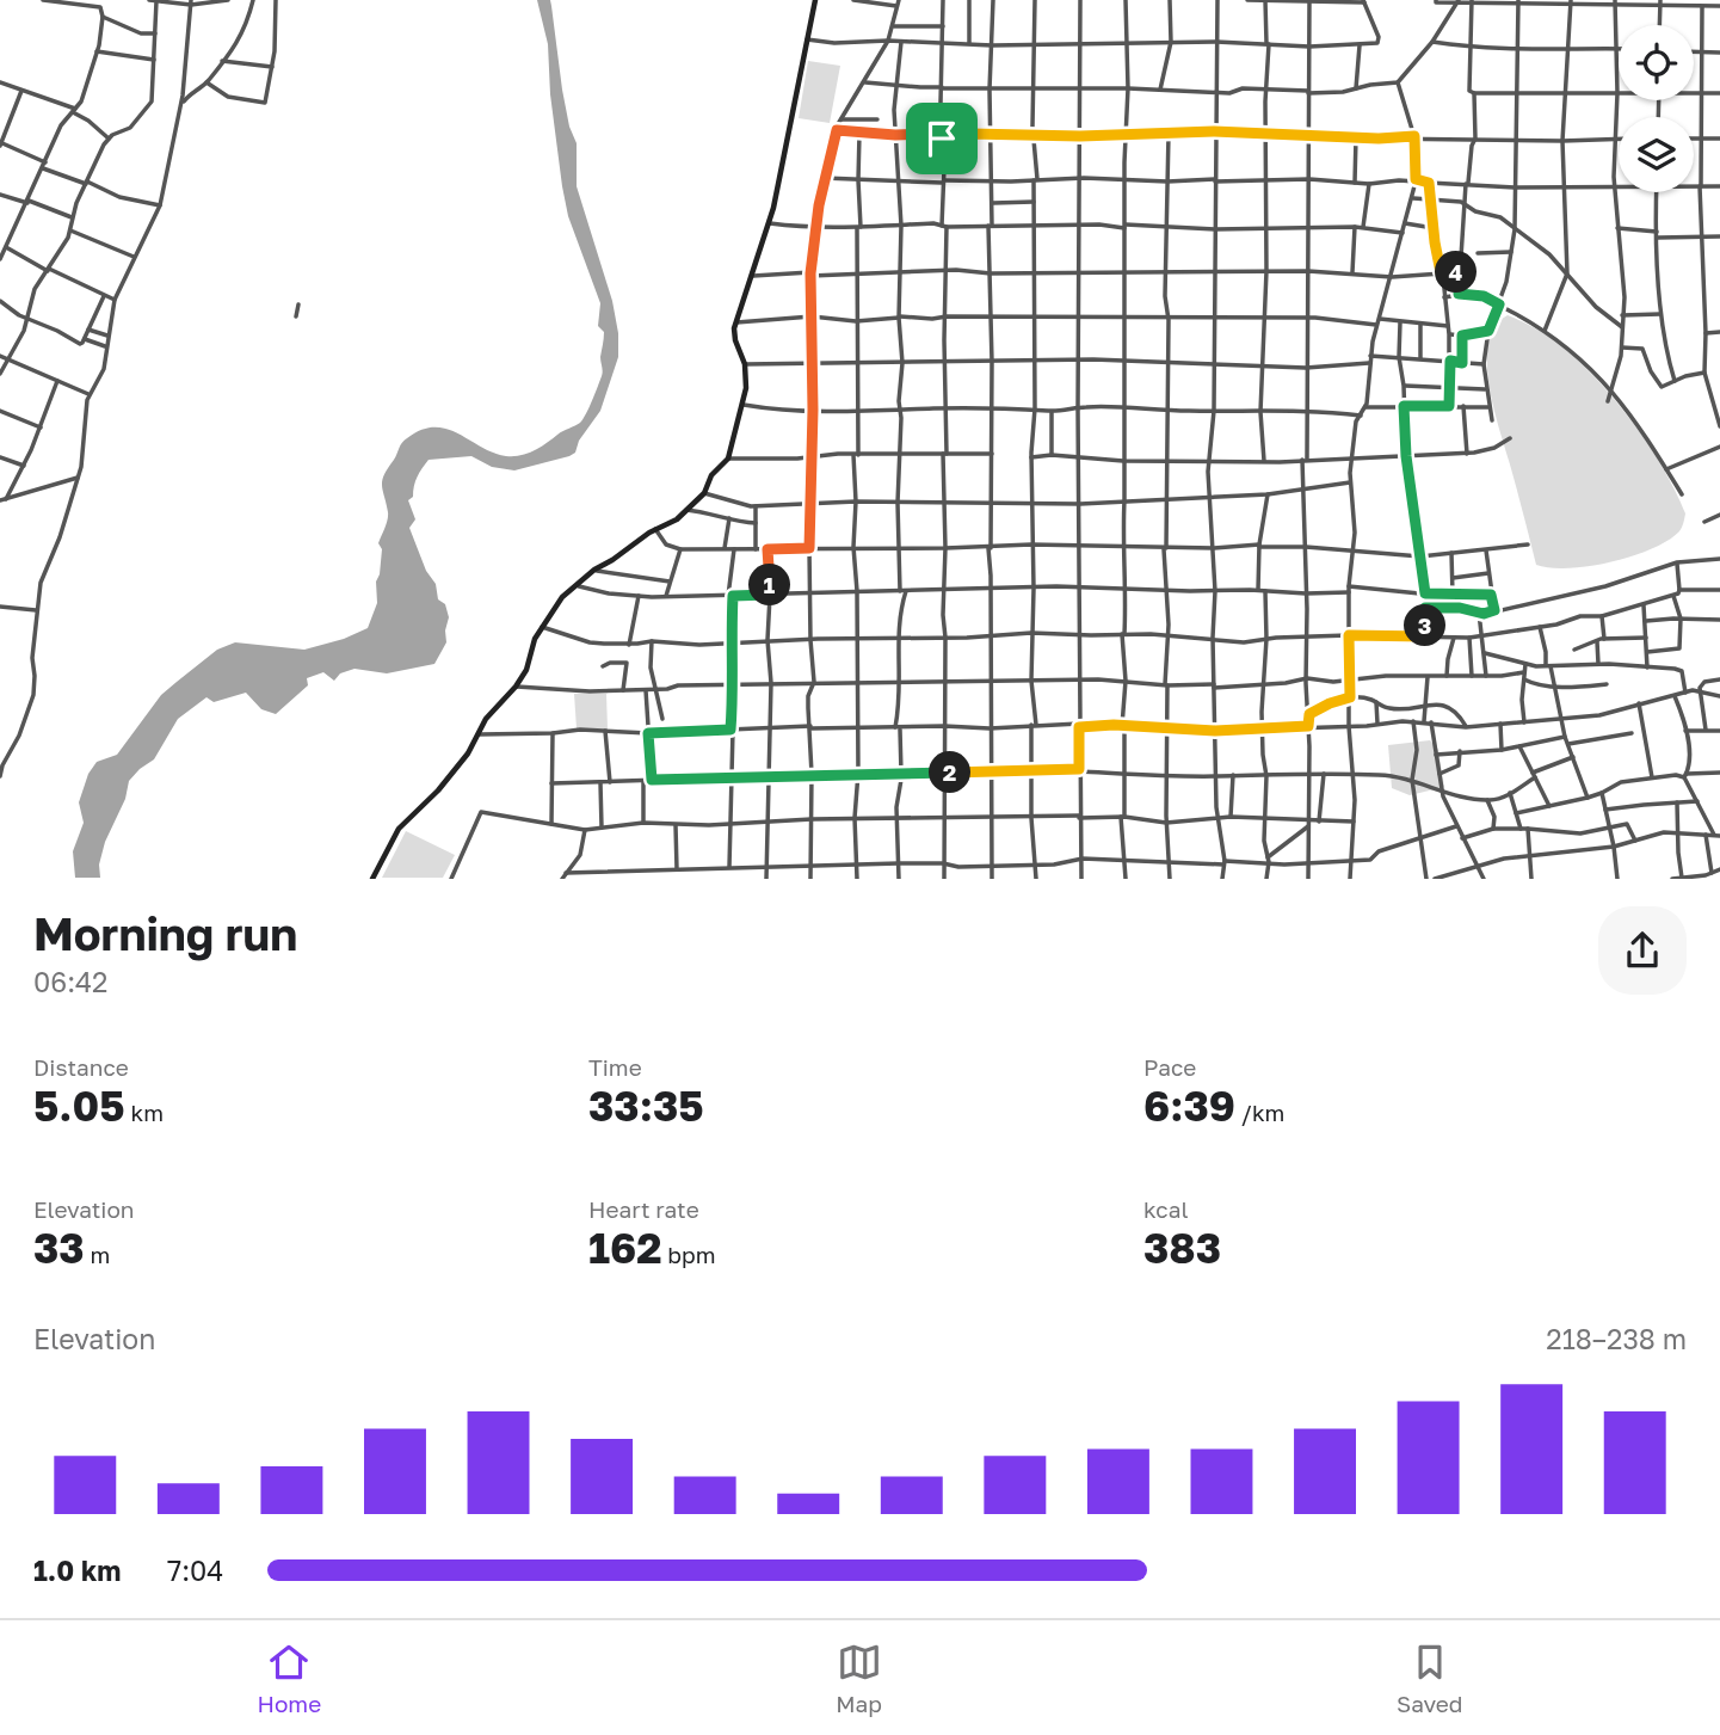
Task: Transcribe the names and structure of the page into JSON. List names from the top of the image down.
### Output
{
  "page": {
    "pins": [
      "4",
      "1",
      "3",
      "2"
    ],
    "heading": ["Morning run", "06:42"],
    "stats": [
      ["Distance", "5.05 km"],
      ["Time", "33:35"],
      ["Pace", "6:39 /km"],
      ["Elevation", "33 m"],
      ["Heart rate", "162 bpm"],
      ["kcal", "383"]
    ],
    "chart": ["Elevation", "218–238 m"],
    "list": [
      {
        "name": "1.0 km",
        "note": "7:04"
      }
    ],
    "tabs": ["Home", "Map", "Saved"]
  }
}
